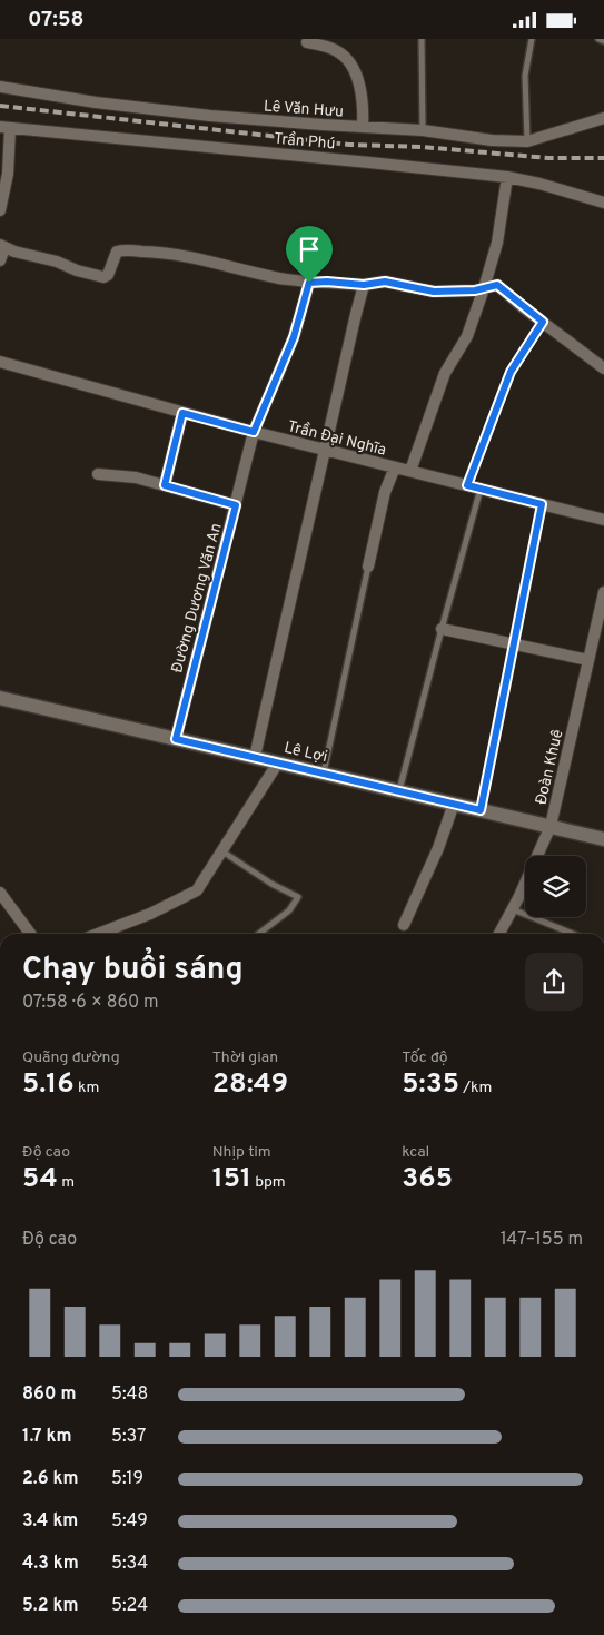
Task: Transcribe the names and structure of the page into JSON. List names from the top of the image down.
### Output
{
  "streets": {
    "street": [
      "Lê Văn Hưu",
      "Trần Phú",
      "Trần Đại Nghĩa",
      "Đường Dương Văn An",
      "Lê Lợi",
      "Đoàn Khuê"
    ]
  },
  "crossings": [
    ["Trần Đại Nghĩa", "Đường Dương Văn An"],
    ["Đường Dương Văn An", "Lê Lợi"],
    ["Lê Lợi", "Đoàn Khuê"]
  ],
  "page": {
    "status": "07:58",
    "heading": ["Chạy buổi sáng", "07:58 · 6 × 860 m"],
    "stats": [
      ["Quãng đường", "5.16 km"],
      ["Thời gian", "28:49"],
      ["Tốc độ", "5:35 /km"],
      ["Độ cao", "54 m"],
      ["Nhịp tim", "151 bpm"],
      ["kcal", "365"]
    ],
    "chart": ["Độ cao", "147–155 m"],
    "list": [
      {
        "name": "860 m",
        "note": "5:48"
      },
      {
        "name": "1.7 km",
        "note": "5:37"
      },
      {
        "name": "2.6 km",
        "note": "5:19"
      },
      {
        "name": "3.4 km",
        "note": "5:49"
      },
      {
        "name": "4.3 km",
        "note": "5:34"
      },
      {
        "name": "5.2 km",
        "note": "5:24"
      }
    ]
  }
}
